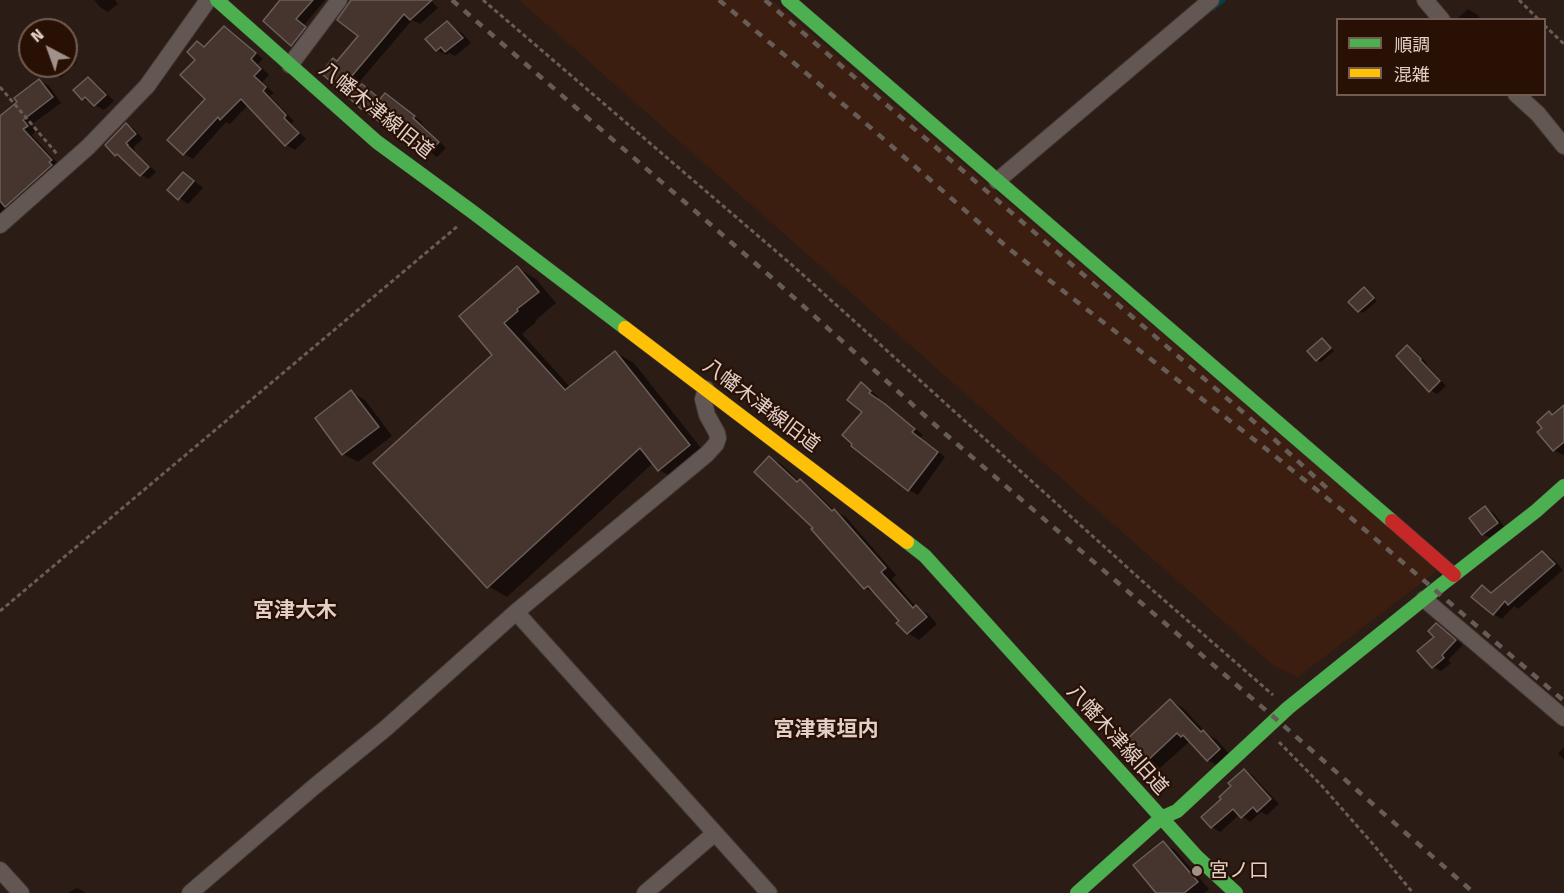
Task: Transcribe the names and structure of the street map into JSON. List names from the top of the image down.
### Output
{
  "streets": {
    "street": ["八幡木津線旧道"]
  },
  "districts": ["宮津大木", "宮津東垣内"],
  "places": ["宮ノ口"],
  "legend": ["順調", "混雑"],
  "north": "top left"
}
